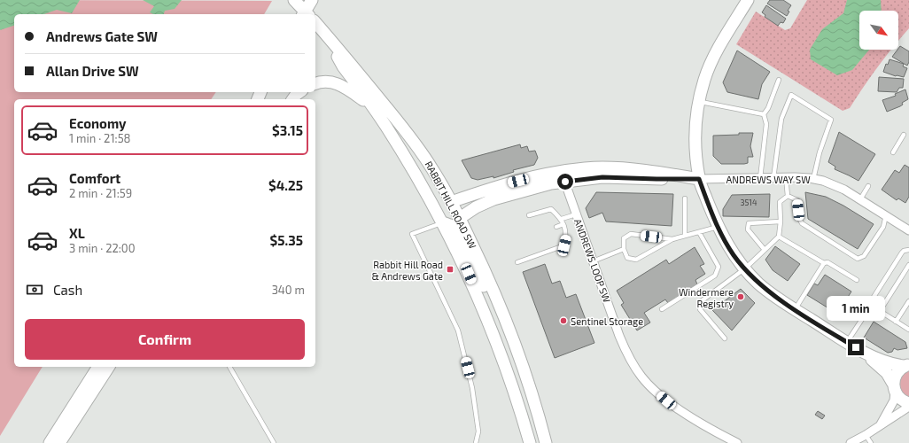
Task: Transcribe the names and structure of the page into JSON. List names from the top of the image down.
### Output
{
  "streets": {
    "main road": ["RABBIT HILL ROAD SW"],
    "street": ["ANDREWS WAY SW", "ANDREWS LOOP SW"]
  },
  "places": {
    "transit": ["Rabbit Hill Road & Andrews Gate"],
    "other": ["Windermere Registry", "Sentinel Storage"]
  },
  "house_numbers": ["3514"],
  "north": "bottom right",
  "page": {
    "banner": ["Andrews Gate SW", "Allan Drive SW"],
    "list": [
      {
        "name": "Economy",
        "note": "1 min · 21:58",
        "value": "$3.15"
      },
      {
        "name": "Comfort",
        "note": "2 min · 21:59",
        "value": "$4.25"
      },
      {
        "name": "XL",
        "note": "3 min · 22:00",
        "value": "$5.35"
      }
    ],
    "pay": ["Cash", "340 m"],
    "bubble": "1 min",
    "buttons": "Confirm"
  }
}
